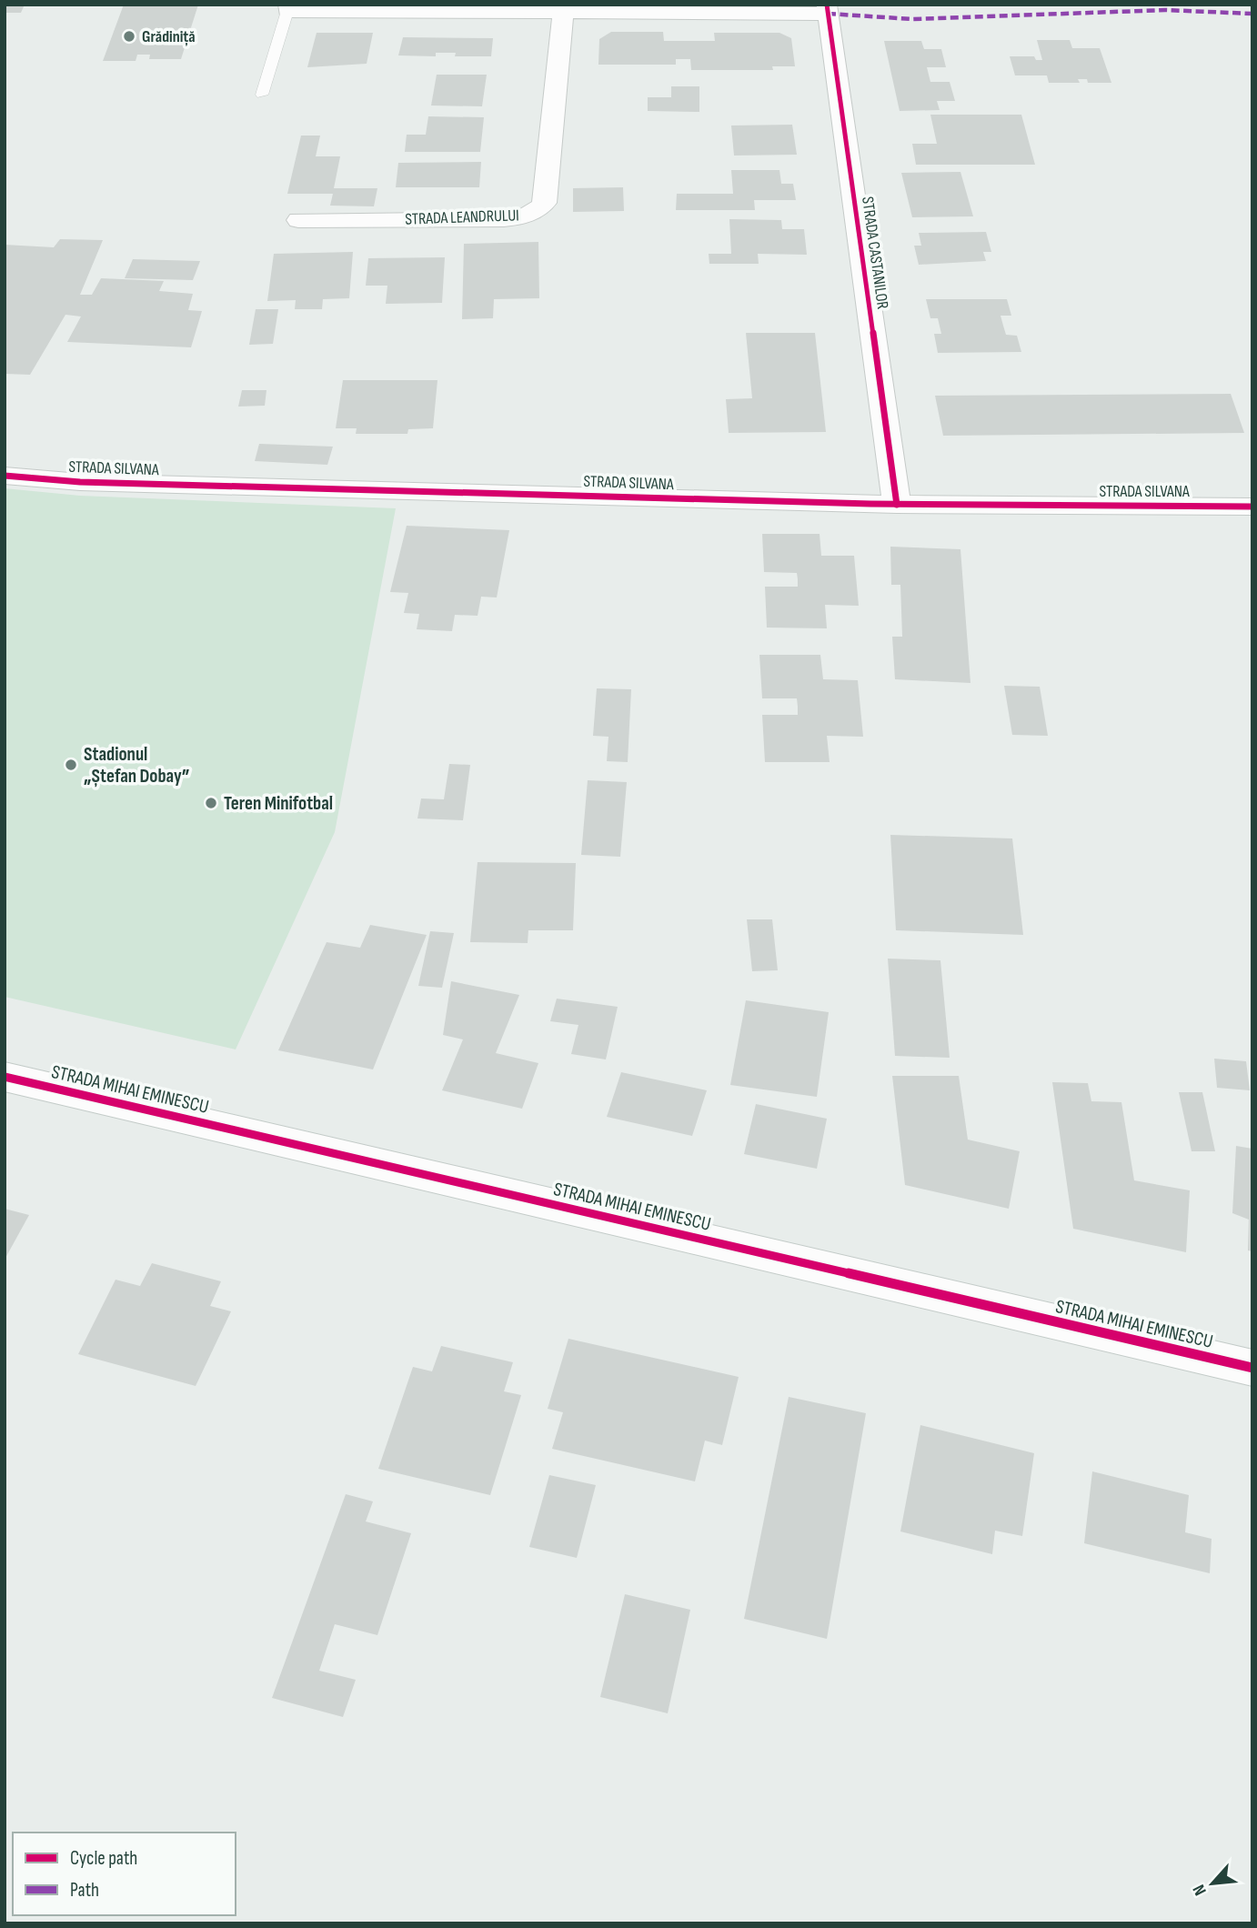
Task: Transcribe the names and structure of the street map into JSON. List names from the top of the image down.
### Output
{
  "streets": {
    "street": [
      "STRADA LEANDRULUI",
      "STRADA CASTANILOR",
      "STRADA SILVANA",
      "STRADA MIHAI EMINESCU"
    ]
  },
  "crossings": [
    ["STRADA CASTANILOR", "STRADA SILVANA"]
  ],
  "places": ["Grădiniță", "Stadionul „Ștefan Dobay”", "Teren Minifotbal"],
  "legend": ["Cycle path", "Path"],
  "north": "bottom left"
}
